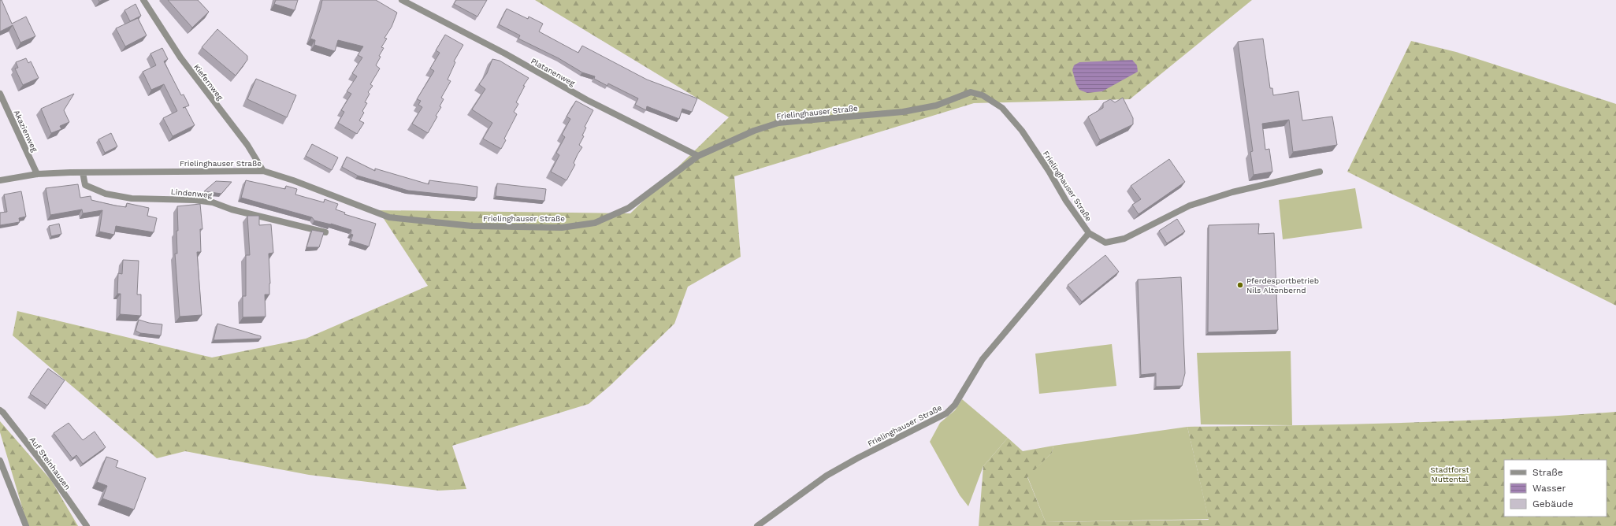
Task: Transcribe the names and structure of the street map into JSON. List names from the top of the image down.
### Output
{
  "streets": {
    "street": [
      "Platanenweg",
      "Kiefernweg",
      "Frielinghauser Straße",
      "Akazienweg",
      "Lindenweg",
      "Auf Steinhausen"
    ]
  },
  "crossings": [
    ["Platanenweg", "Frielinghauser Straße"],
    ["Kiefernweg", "Frielinghauser Straße"],
    ["Frielinghauser Straße", "Akazienweg"],
    ["Frielinghauser Straße", "Lindenweg"]
  ],
  "parks": ["Stadtforst Muttental"],
  "places": ["Pferdesportbetrieb Nils Altenbernd"],
  "legend": ["Straße", "Wasser", "Gebäude"]
}
